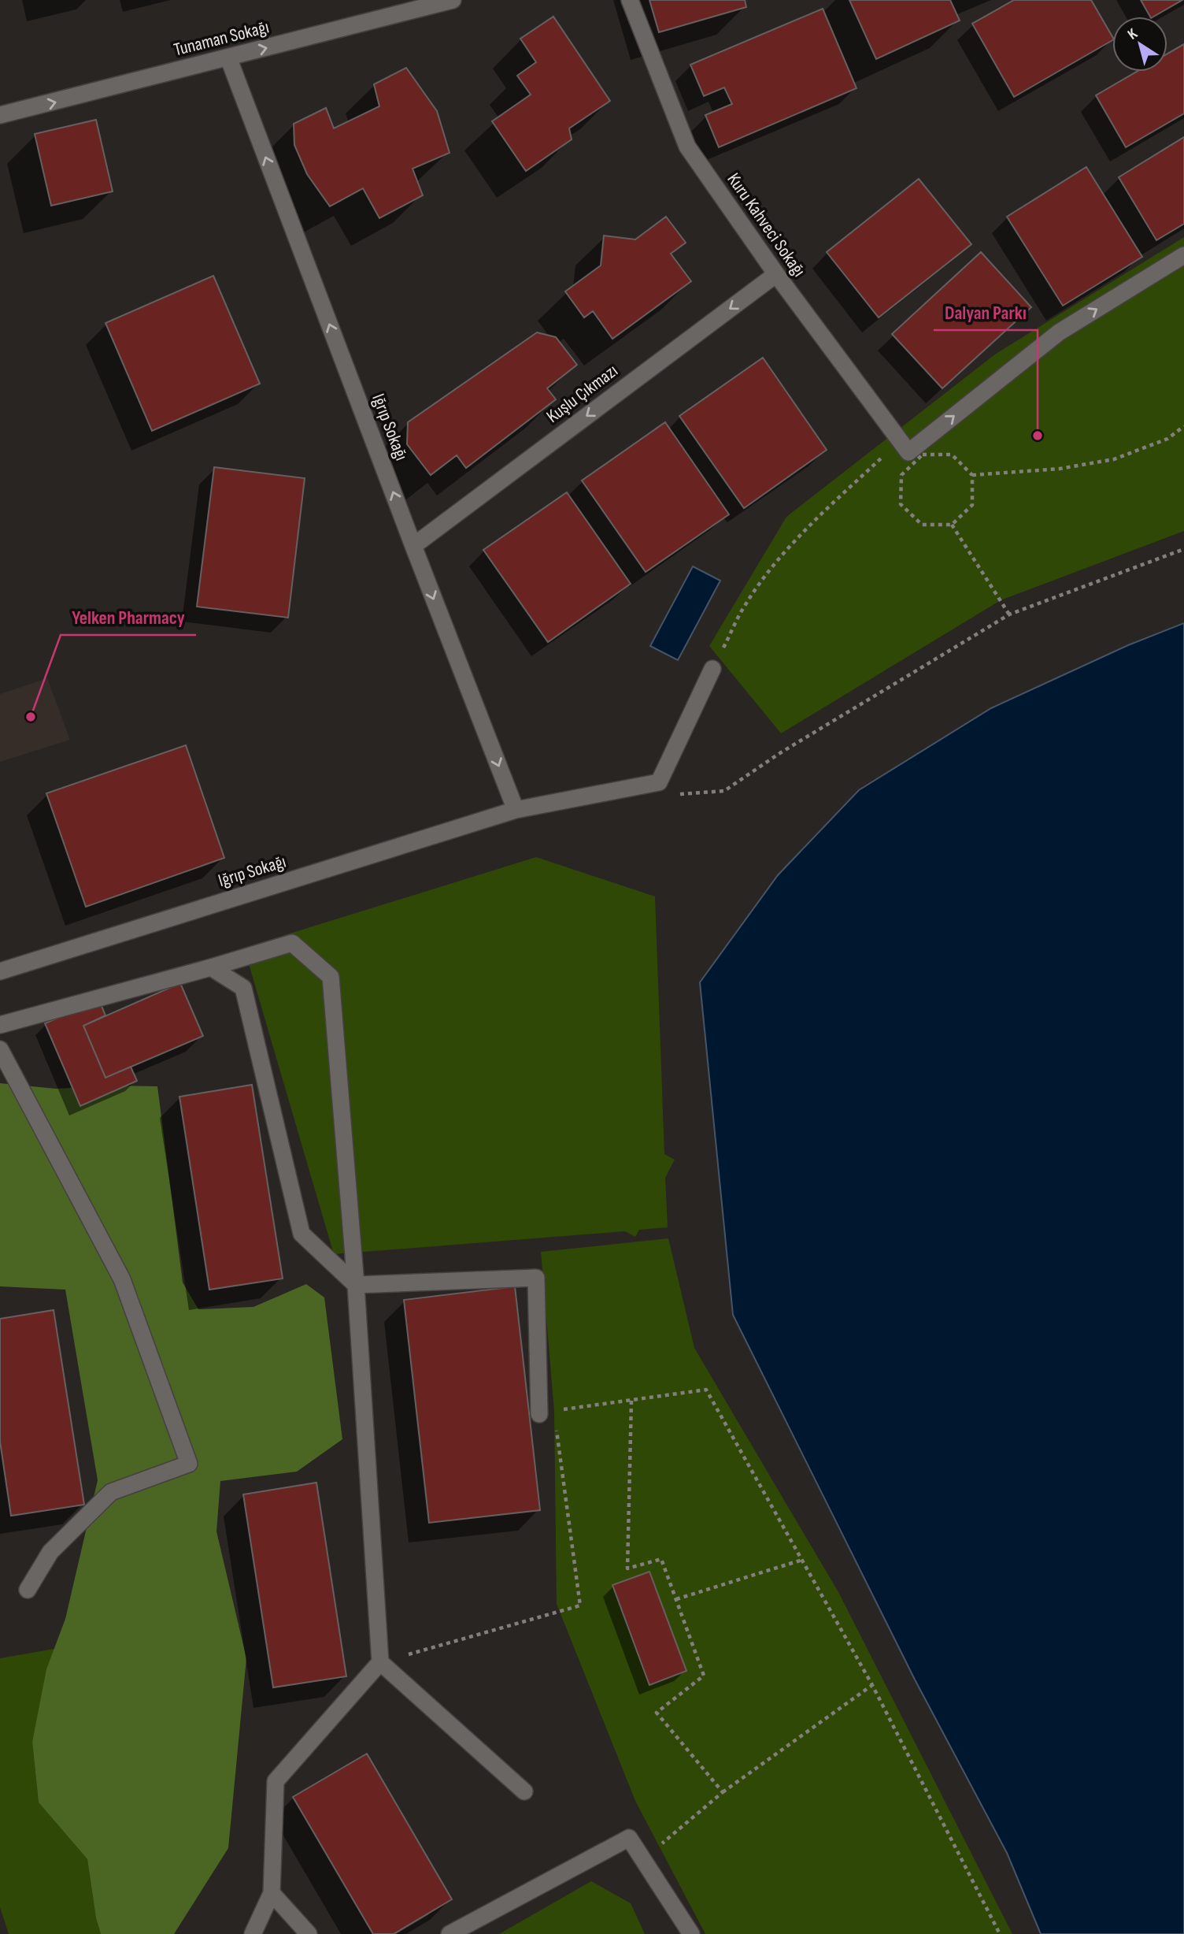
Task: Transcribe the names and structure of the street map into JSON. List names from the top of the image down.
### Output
{
  "streets": {
    "street": [
      "Tunaman Sokağı",
      "Kuru Kahveci Sokağı",
      "Kuşlu Çıkmazı",
      "Iğrıp Sokağı"
    ]
  },
  "crossings": [
    ["Tunaman Sokağı", "Iğrıp Sokağı"],
    ["Kuru Kahveci Sokağı", "Kuşlu Çıkmazı"],
    ["Kuşlu Çıkmazı", "Iğrıp Sokağı"]
  ],
  "one_way": ["Tunaman Sokağı", "Kuşlu Çıkmazı"],
  "places": ["Dalyan Parkı", "Yelken Pharmacy"],
  "north": "top left"
}
